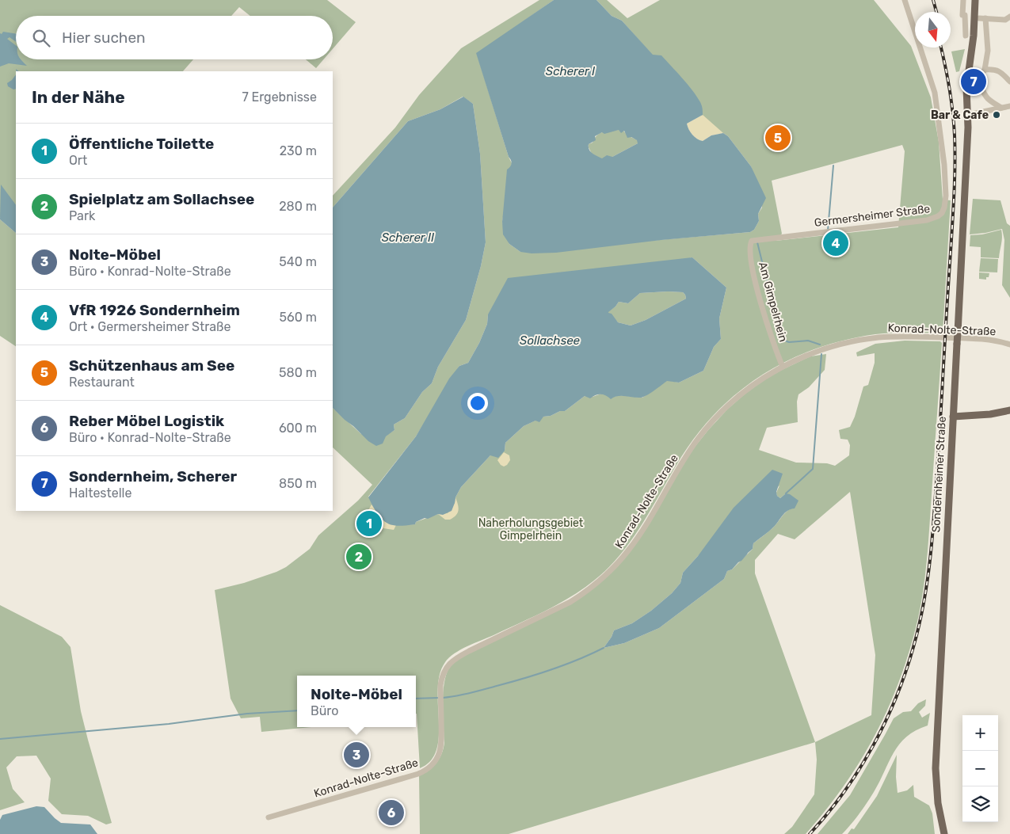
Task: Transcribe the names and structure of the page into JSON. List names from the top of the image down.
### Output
{
  "streets": {
    "main road": ["Sondernheimer Straße"],
    "street": ["Germersheimer Straße", "Am Gimpelrhein", "Konrad-Nolte-Straße"]
  },
  "crossings": [
    ["Germersheimer Straße", "Am Gimpelrhein"],
    ["Am Gimpelrhein", "Konrad-Nolte-Straße"]
  ],
  "water": ["Scherer I", "Scherer II", "Sollachsee"],
  "parks": ["Naherholungsgebiet Gimpelrhein"],
  "places": ["Bar & Cafe"],
  "north": "bottom",
  "page": {
    "search": "Hier suchen",
    "pins": [
      "7",
      "5",
      "4",
      "1",
      "2",
      "3",
      "6"
    ],
    "heading": ["In der Nähe", "7 Ergebnisse"],
    "list": [
      {
        "mark": "1",
        "name": "Öffentliche Toilette",
        "note": "Ort",
        "value": "230 m"
      },
      {
        "mark": "2",
        "name": "Spielplatz am Sollachsee",
        "note": "Park",
        "value": "280 m"
      },
      {
        "mark": "3",
        "name": "Nolte-Möbel",
        "note": "Büro · Konrad-Nolte-Straße",
        "value": "540 m"
      },
      {
        "mark": "4",
        "name": "VfR 1926 Sondernheim",
        "note": "Ort · Germersheimer Straße",
        "value": "560 m"
      },
      {
        "mark": "5",
        "name": "Schützenhaus am See",
        "note": "Restaurant",
        "value": "580 m"
      },
      {
        "mark": "6",
        "name": "Reber Möbel Logistik",
        "note": "Büro · Konrad-Nolte-Straße",
        "value": "600 m"
      },
      {
        "mark": "7",
        "name": "Sondernheim, Scherer",
        "note": "Haltestelle",
        "value": "850 m"
      }
    ],
    "popup": ["Nolte-Möbel", "Büro"],
    "map_buttons": ["+", "−"]
  }
}
